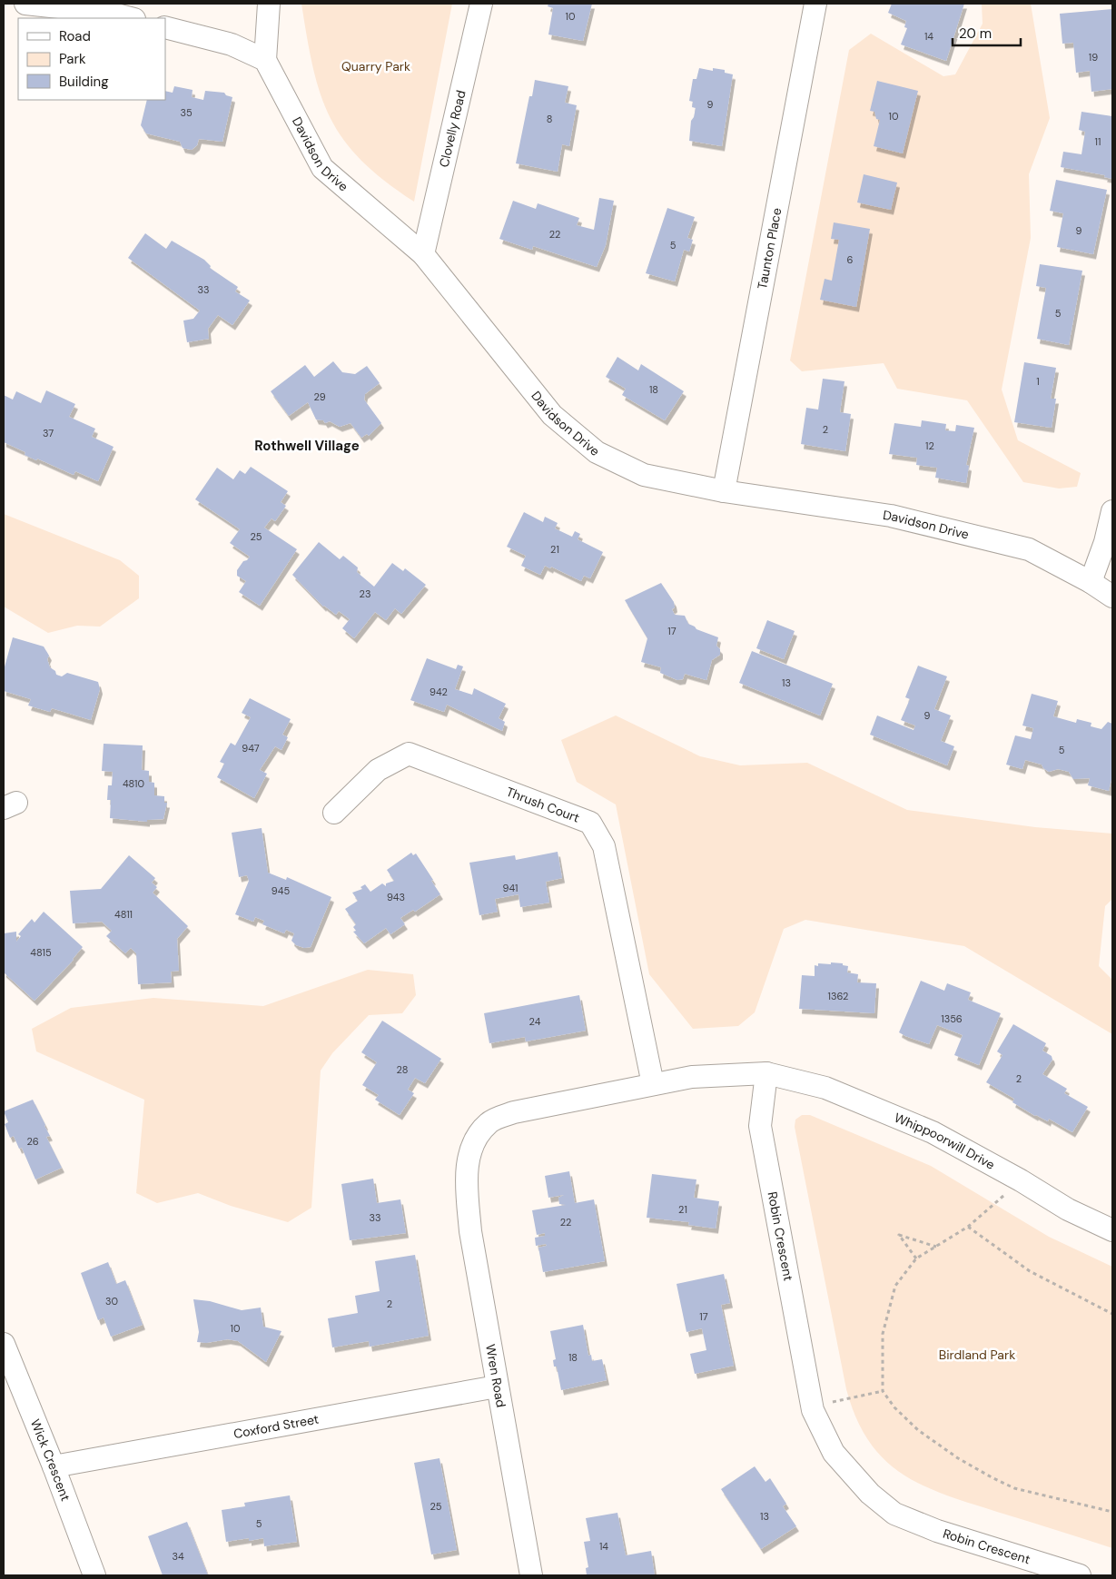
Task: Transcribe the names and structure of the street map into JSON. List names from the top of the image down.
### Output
{
  "streets": {
    "street": [
      "Clovelly Road",
      "Davidson Drive",
      "Taunton Place",
      "Thrush Court",
      "Whippoorwill Drive",
      "Robin Crescent",
      "Wren Road",
      "Coxford Street",
      "Wick Crescent"
    ]
  },
  "crossings": [
    ["Clovelly Road", "Davidson Drive"],
    ["Davidson Drive", "Taunton Place"],
    ["Thrush Court", "Wren Road"],
    ["Whippoorwill Drive", "Robin Crescent"],
    ["Wren Road", "Coxford Street"],
    ["Coxford Street", "Wick Crescent"]
  ],
  "districts": ["Rothwell Village"],
  "parks": ["Quarry Park", "Birdland Park"],
  "house_numbers": [
    "10",
    "14",
    "19",
    "9",
    "35",
    "10",
    "8",
    "11",
    "9",
    "22",
    "5",
    "6",
    "33",
    "5",
    "1",
    "18",
    "29",
    "2",
    "37",
    "12",
    "25",
    "21",
    "23",
    "17",
    "13",
    "942",
    "9",
    "947",
    "5",
    "4810",
    "941",
    "945",
    "943",
    "4811",
    "4815",
    "1362",
    "1356",
    "24",
    "28",
    "2",
    "26",
    "21",
    "33",
    "22",
    "30",
    "2",
    "17",
    "10",
    "18",
    "25",
    "13",
    "5",
    "14",
    "34"
  ],
  "legend": ["Road", "Park", "Building"],
  "scale_bar": "20 m"
}
